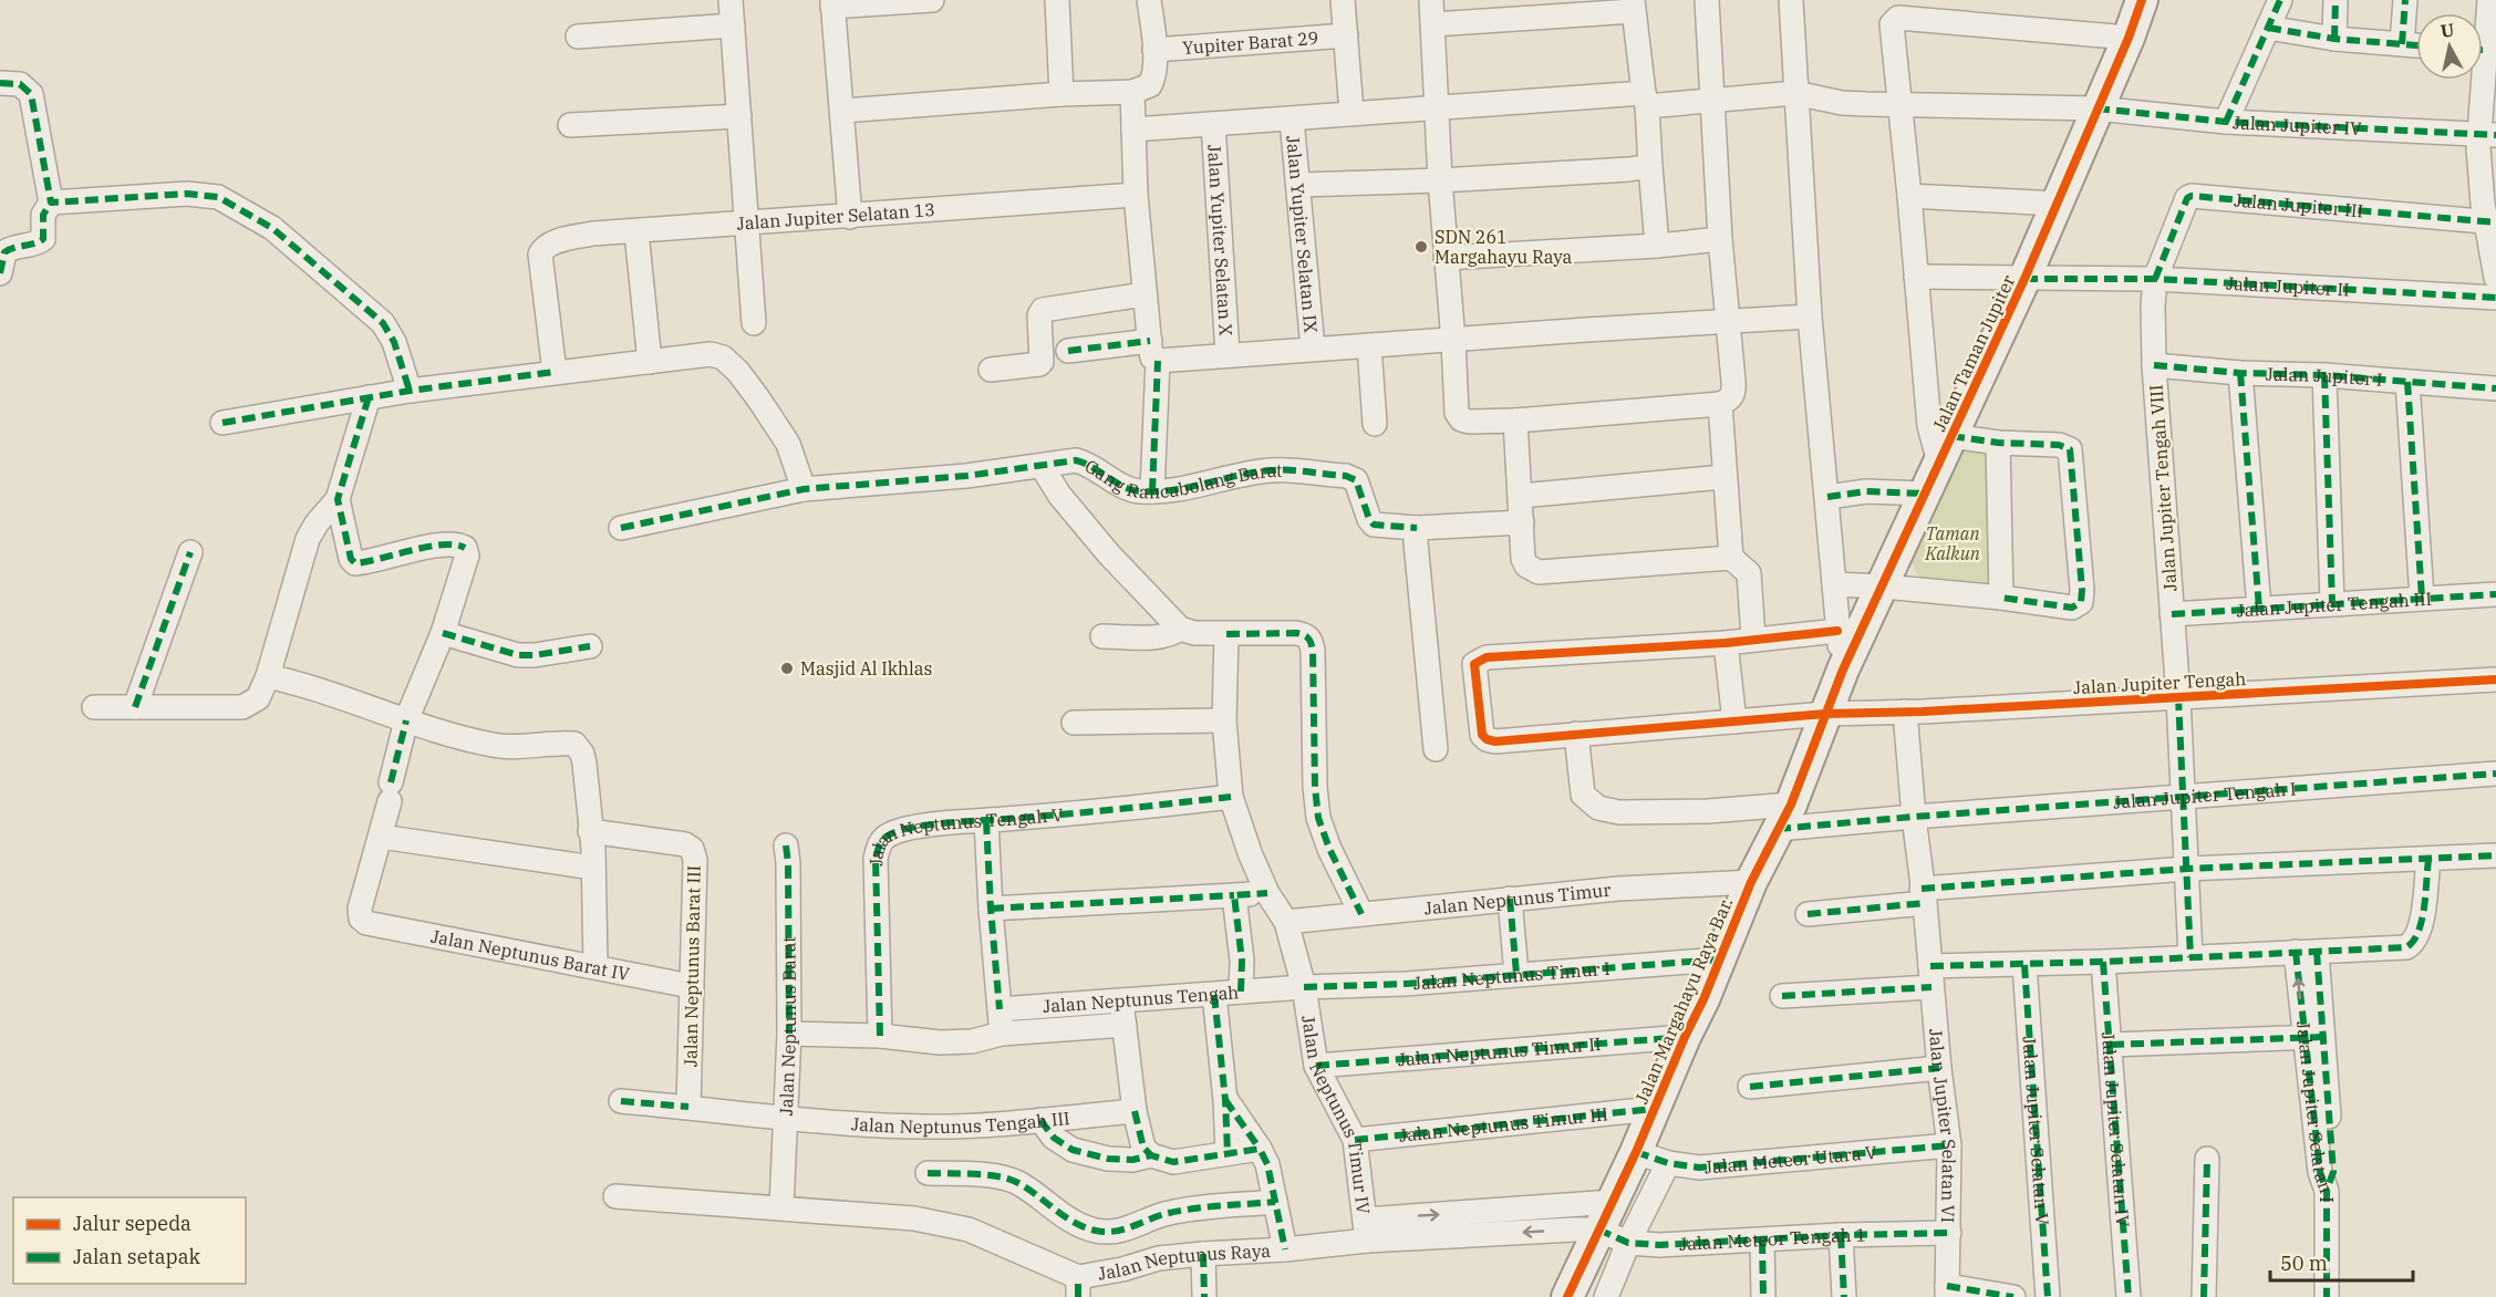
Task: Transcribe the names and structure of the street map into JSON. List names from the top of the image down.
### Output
{
  "streets": {
    "street": [
      "Yupiter Barat 29",
      "Jalan Jupiter IV",
      "Jalan Jupiter III",
      "Jalan Jupiter Selatan 13",
      "Jalan Yupiter Selatan IX",
      "Jalan Yupiter Selatan X",
      "Jalan Jupiter II",
      "Jalan Taman Jupiter",
      "Jalan Jupiter I",
      "Gang Rancabolang Barat",
      "Jalan Jupiter Tengah VIII",
      "Jalan Jupiter Tengah III",
      "Jalan Jupiter Tengah",
      "Jalan Jupiter Tengah I",
      "Jalan Neptunus Tengah V",
      "Jalan Neptunus Timur",
      "Jalan Neptunus Barat IV",
      "Jalan Neptunus Barat III",
      "Jalan Neptunus Timur I",
      "Jalan Neptunus Tengah",
      "Jalan Margahayu Raya Bar.",
      "Jalan Neptunus Barat",
      "Jalan Neptunus Timur II",
      "Jalan Jupiter Selatan I",
      "Jalan Neptunus Timur IV",
      "Jalan Neptunus Tengah III",
      "Jalan Neptunus Timur III",
      "Jalan Jupiter Selatan VI",
      "Jalan Jupiter Selatan IV",
      "Jalan Jupiter Selatan V",
      "Jalan Meteor Utara V",
      "Jalan Meteor Tengah 1",
      "Jalan Neptunus Raya"
    ]
  },
  "crossings": [
    ["Jalan Jupiter IV", "Jalan Yupiter Selatan IX"],
    ["Jalan Jupiter IV", "Jalan Yupiter Selatan X"],
    ["Jalan Jupiter IV", "Jalan Taman Jupiter"],
    ["Jalan Jupiter III", "Jalan Jupiter II"],
    ["Jalan Jupiter III", "Jalan Jupiter Tengah VIII"],
    ["Jalan Jupiter II", "Jalan Taman Jupiter"],
    ["Jalan Jupiter II", "Jalan Jupiter Tengah VIII"],
    ["Jalan Taman Jupiter", "Jalan Jupiter Tengah"],
    ["Jalan Taman Jupiter", "Jalan Margahayu Raya Bar."],
    ["Jalan Jupiter I", "Jalan Jupiter Tengah VIII"],
    ["Jalan Jupiter Tengah VIII", "Jalan Jupiter Tengah III"],
    ["Jalan Jupiter Tengah VIII", "Jalan Jupiter Tengah"],
    ["Jalan Jupiter Tengah VIII", "Jalan Jupiter Tengah I"],
    ["Jalan Jupiter Tengah", "Jalan Jupiter Tengah I"],
    ["Jalan Jupiter Tengah", "Jalan Margahayu Raya Bar."],
    ["Jalan Jupiter Tengah", "Jalan Jupiter Selatan VI"],
    ["Jalan Jupiter Tengah I", "Jalan Margahayu Raya Bar."],
    ["Jalan Jupiter Tengah I", "Jalan Jupiter Selatan VI"],
    ["Jalan Neptunus Tengah V", "Jalan Neptunus Tengah"],
    ["Jalan Neptunus Tengah V", "Jalan Neptunus Timur IV"],
    ["Jalan Neptunus Timur", "Jalan Margahayu Raya Bar."],
    ["Jalan Neptunus Timur", "Jalan Neptunus Timur IV"],
    ["Jalan Neptunus Barat IV", "Jalan Neptunus Barat III"],
    ["Jalan Neptunus Barat III", "Jalan Neptunus Tengah III"],
    ["Jalan Neptunus Timur I", "Jalan Neptunus Tengah"],
    ["Jalan Neptunus Timur I", "Jalan Margahayu Raya Bar."],
    ["Jalan Neptunus Timur I", "Jalan Neptunus Timur IV"],
    ["Jalan Neptunus Tengah", "Jalan Neptunus Barat"],
    ["Jalan Neptunus Tengah", "Jalan Neptunus Timur IV"],
    ["Jalan Margahayu Raya Bar.", "Jalan Neptunus Timur II"],
    ["Jalan Margahayu Raya Bar.", "Jalan Neptunus Timur III"],
    ["Jalan Margahayu Raya Bar.", "Jalan Meteor Utara V"],
    ["Jalan Margahayu Raya Bar.", "Jalan Meteor Tengah 1"],
    ["Jalan Margahayu Raya Bar.", "Jalan Neptunus Raya"],
    ["Jalan Neptunus Barat", "Jalan Neptunus Tengah III"],
    ["Jalan Neptunus Barat", "Jalan Neptunus Raya"],
    ["Jalan Neptunus Timur II", "Jalan Neptunus Timur IV"],
    ["Jalan Neptunus Timur IV", "Jalan Neptunus Timur III"],
    ["Jalan Neptunus Timur IV", "Jalan Neptunus Raya"],
    ["Jalan Jupiter Selatan VI", "Jalan Meteor Utara V"],
    ["Jalan Jupiter Selatan VI", "Jalan Meteor Tengah 1"],
    ["Jalan Meteor Tengah 1", "Jalan Neptunus Raya"]
  ],
  "parks": ["Taman Kalkun"],
  "places": ["SDN 261 Margahayu Raya", "Masjid Al Ikhlas"],
  "legend": ["Jalur sepeda", "Jalan setapak"],
  "scale_bar": "50 m",
  "north": "top"
}
